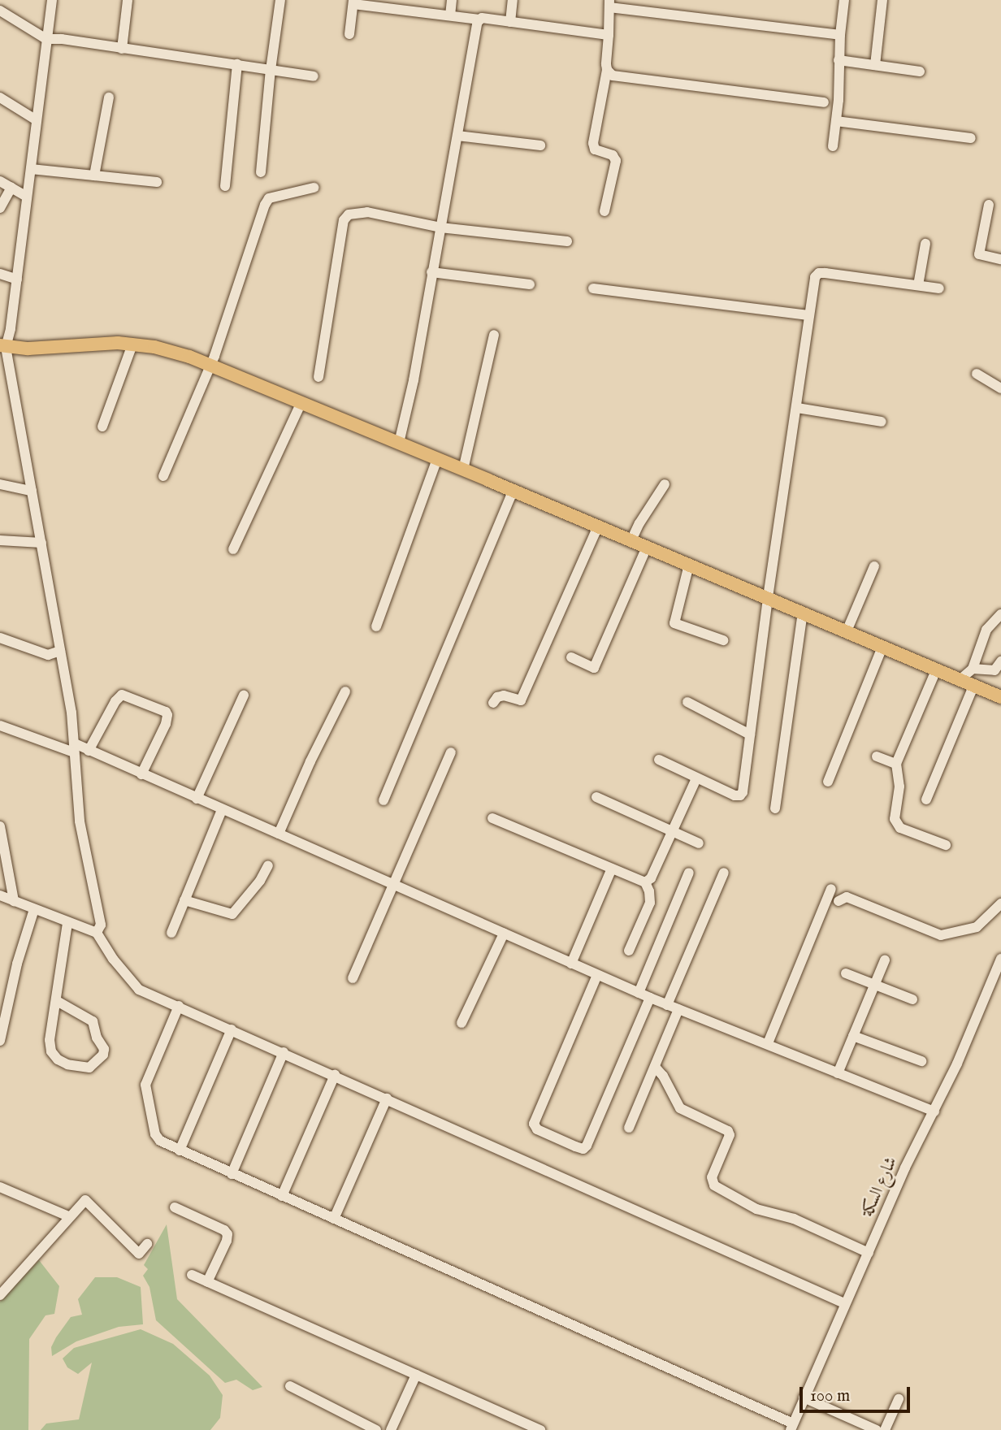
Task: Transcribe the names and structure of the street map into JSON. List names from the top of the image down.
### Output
{
  "streets": {
    "street": ["شارع السكة"]
  },
  "scale_bar": "100 m"
}
